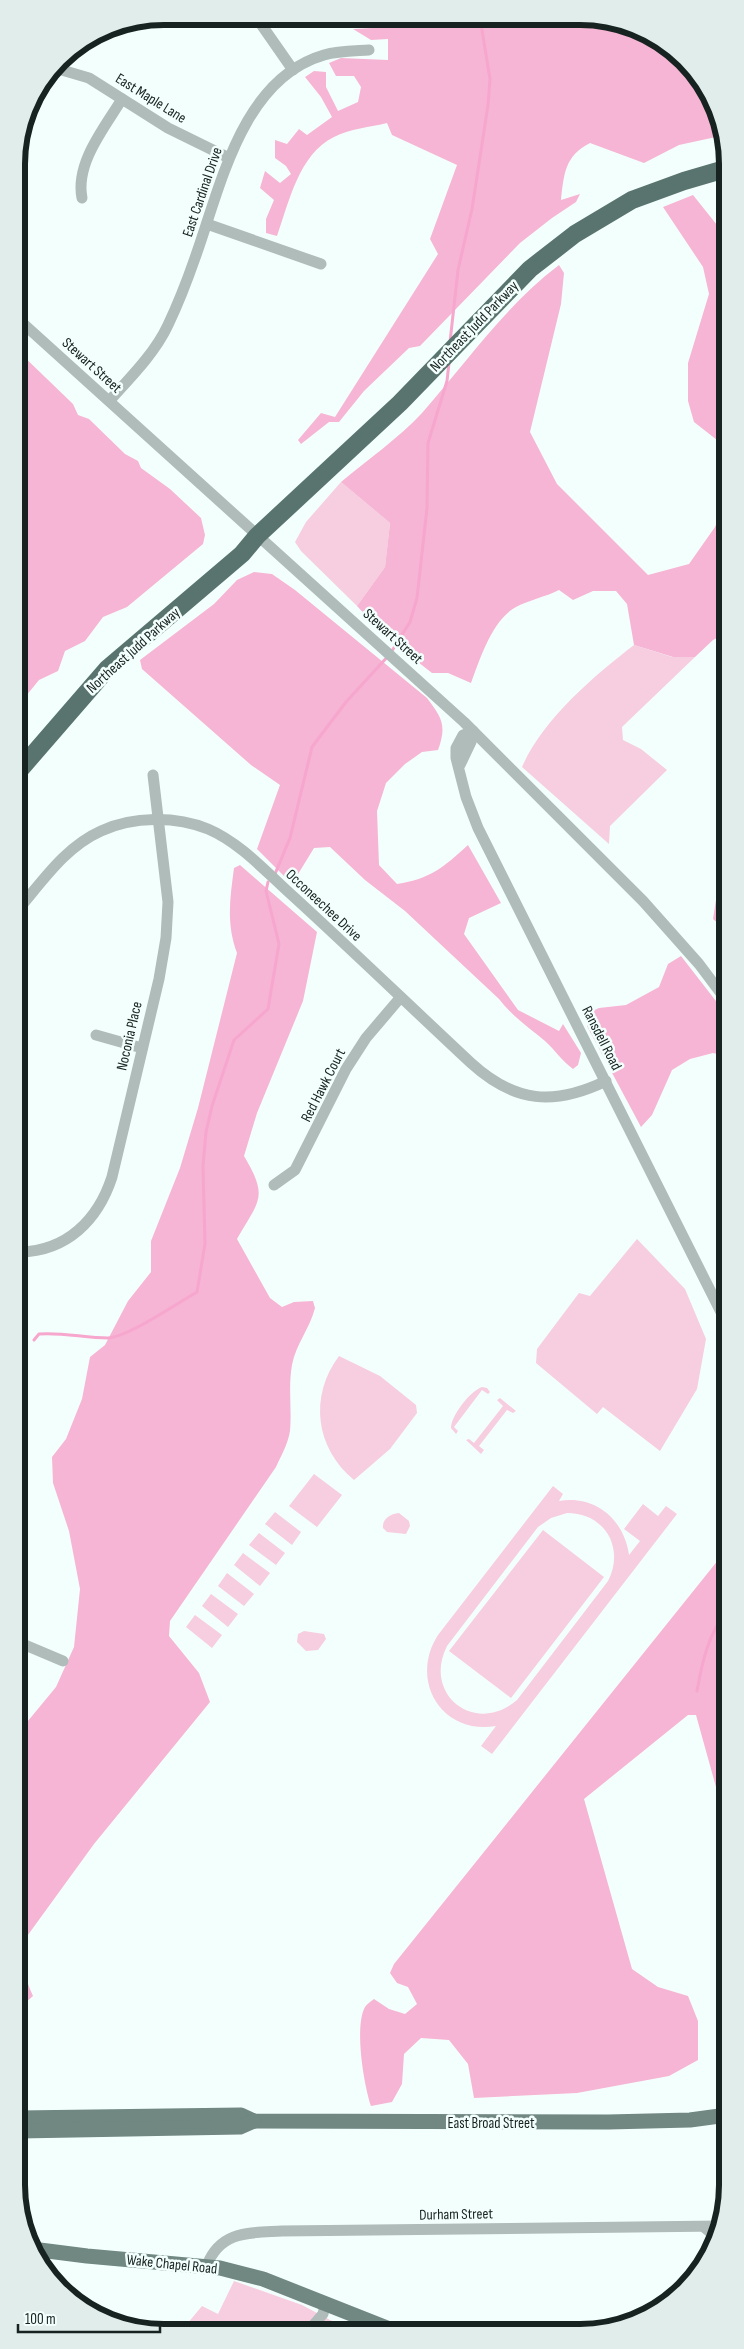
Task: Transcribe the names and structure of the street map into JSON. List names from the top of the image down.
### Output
{
  "streets": {
    "highway": ["Northeast Judd Parkway"],
    "main road": ["East Broad Street", "Wake Chapel Road"],
    "street": [
      "East Maple Lane",
      "East Cardinal Drive",
      "Stewart Street",
      "Occoneechee Drive",
      "Noconia Place",
      "Ransdell Road",
      "Red Hawk Court",
      "Durham Street"
    ]
  },
  "crossings": [
    ["East Maple Lane", "East Cardinal Drive"],
    ["East Cardinal Drive", "Stewart Street"],
    ["Northeast Judd Parkway", "Stewart Street"],
    ["Stewart Street", "Ransdell Road"],
    ["Occoneechee Drive", "Noconia Place"],
    ["Occoneechee Drive", "Ransdell Road"],
    ["Occoneechee Drive", "Red Hawk Court"],
    ["Durham Street", "Wake Chapel Road"]
  ],
  "scale_bar": "100 m"
}
